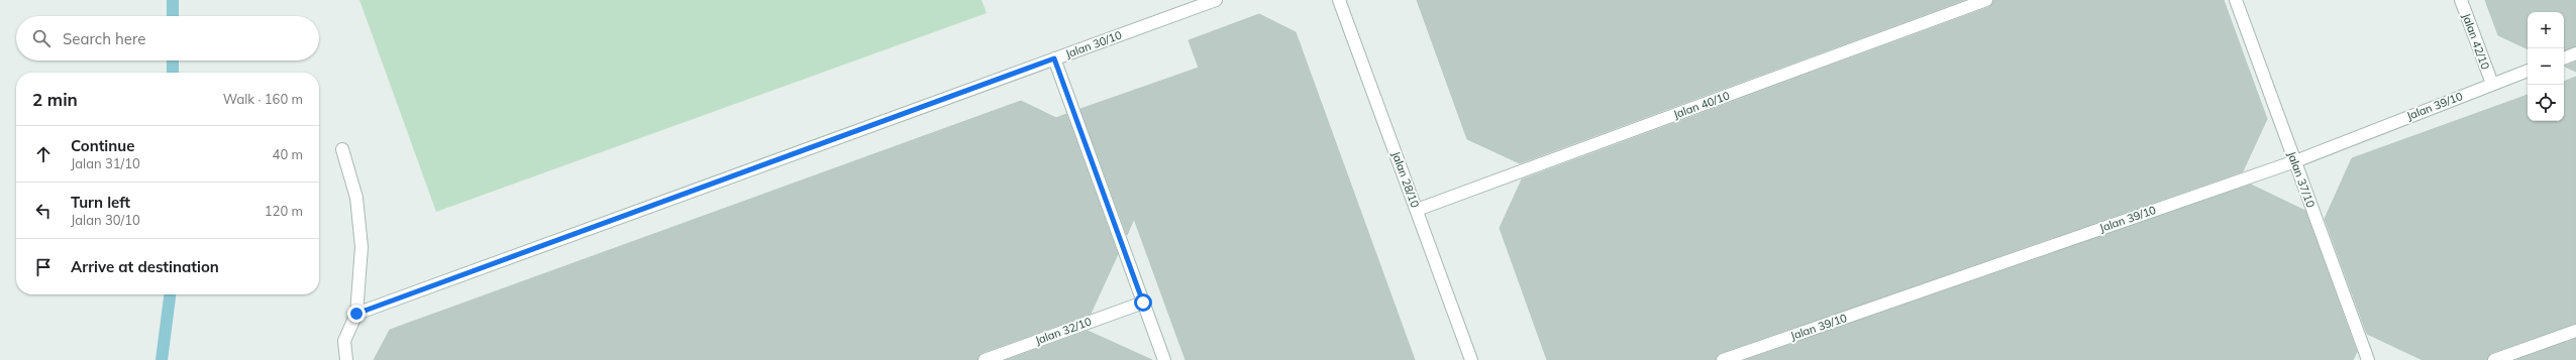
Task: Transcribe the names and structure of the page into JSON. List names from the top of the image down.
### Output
{
  "streets": {
    "street": [
      "Jalan 42/10",
      "Jalan 30/10",
      "Jalan 40/10",
      "Jalan 39/10",
      "Jalan 28/10",
      "Jalan 37/10",
      "Jalan 32/10"
    ]
  },
  "crossings": [
    ["Jalan 42/10", "Jalan 39/10"],
    ["Jalan 40/10", "Jalan 28/10"],
    ["Jalan 39/10", "Jalan 37/10"]
  ],
  "page": {
    "map_buttons": ["+", "−"],
    "search": "Search here",
    "heading": ["2 min", "Walk · 160 m"],
    "list": [
      ["Continue", "Jalan 31/10", "40 m"],
      ["Turn left", "Jalan 30/10", "120 m"],
      "Arrive at destination"
    ]
  }
}
